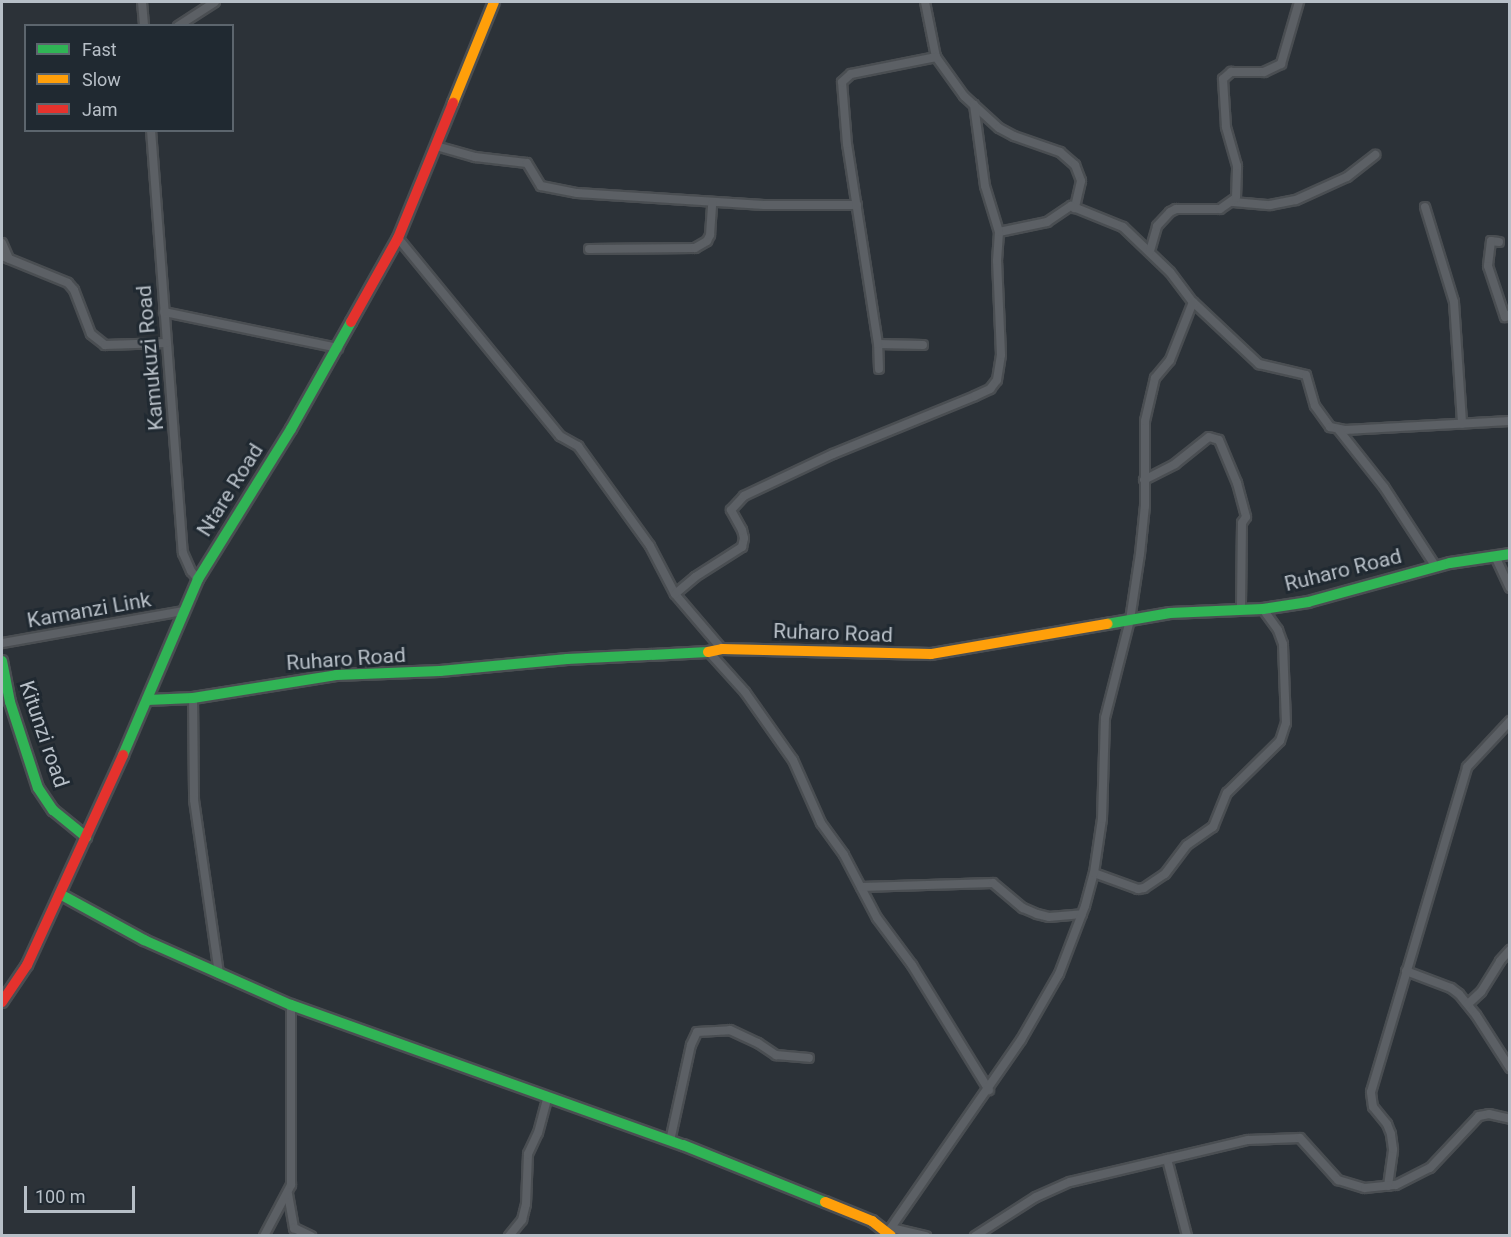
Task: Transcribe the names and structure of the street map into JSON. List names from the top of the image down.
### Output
{
  "streets": {
    "main road": ["Ntare Road", "Ruharo Road", "Kitunzi road"],
    "street": ["Kamukuzi Road", "Kamanzi Link"]
  },
  "crossings": [
    ["Kamukuzi Road", "Ntare Road"],
    ["Ntare Road", "Ruharo Road"],
    ["Ntare Road", "Kamanzi Link"],
    ["Ntare Road", "Kitunzi road"]
  ],
  "legend": ["Fast", "Slow", "Jam"],
  "scale_bar": "100 m"
}
